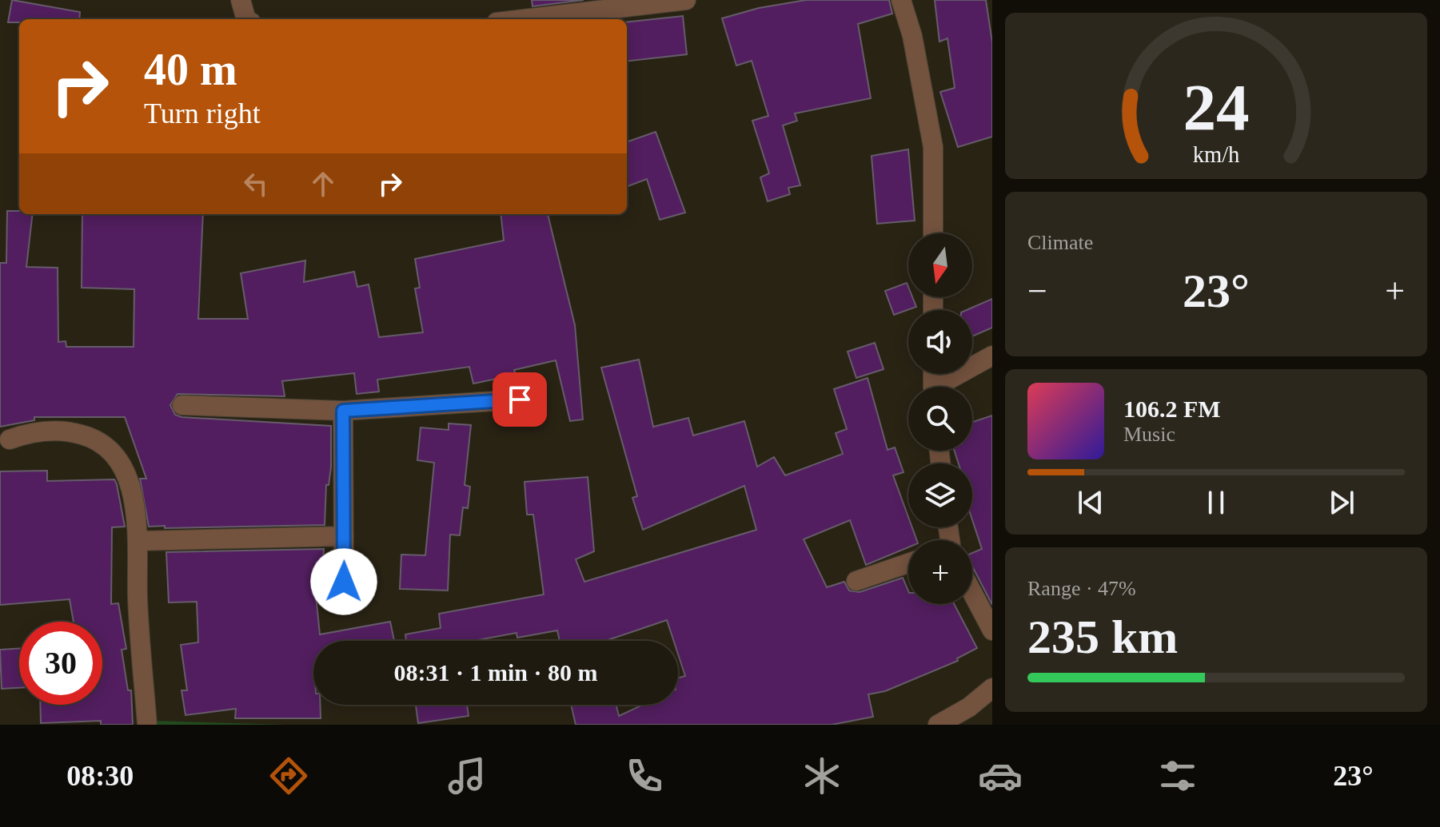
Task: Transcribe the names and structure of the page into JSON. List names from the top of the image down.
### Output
{
  "north": "bottom",
  "page": {
    "turn": ["40 m", "Turn right"],
    "tile": [
      "Climate",
      ["Range · 47%", "235 km"]
    ],
    "map_buttons": "+",
    "heat": ["−", "23°", "+"],
    "song": ["106.2 FM", "Music"],
    "limit": "30",
    "trip": "08:31 · 1 min · 80 m",
    "tabs": ["08:30", "23°"],
    "gauge": ["24", "km/h"]
  }
}
